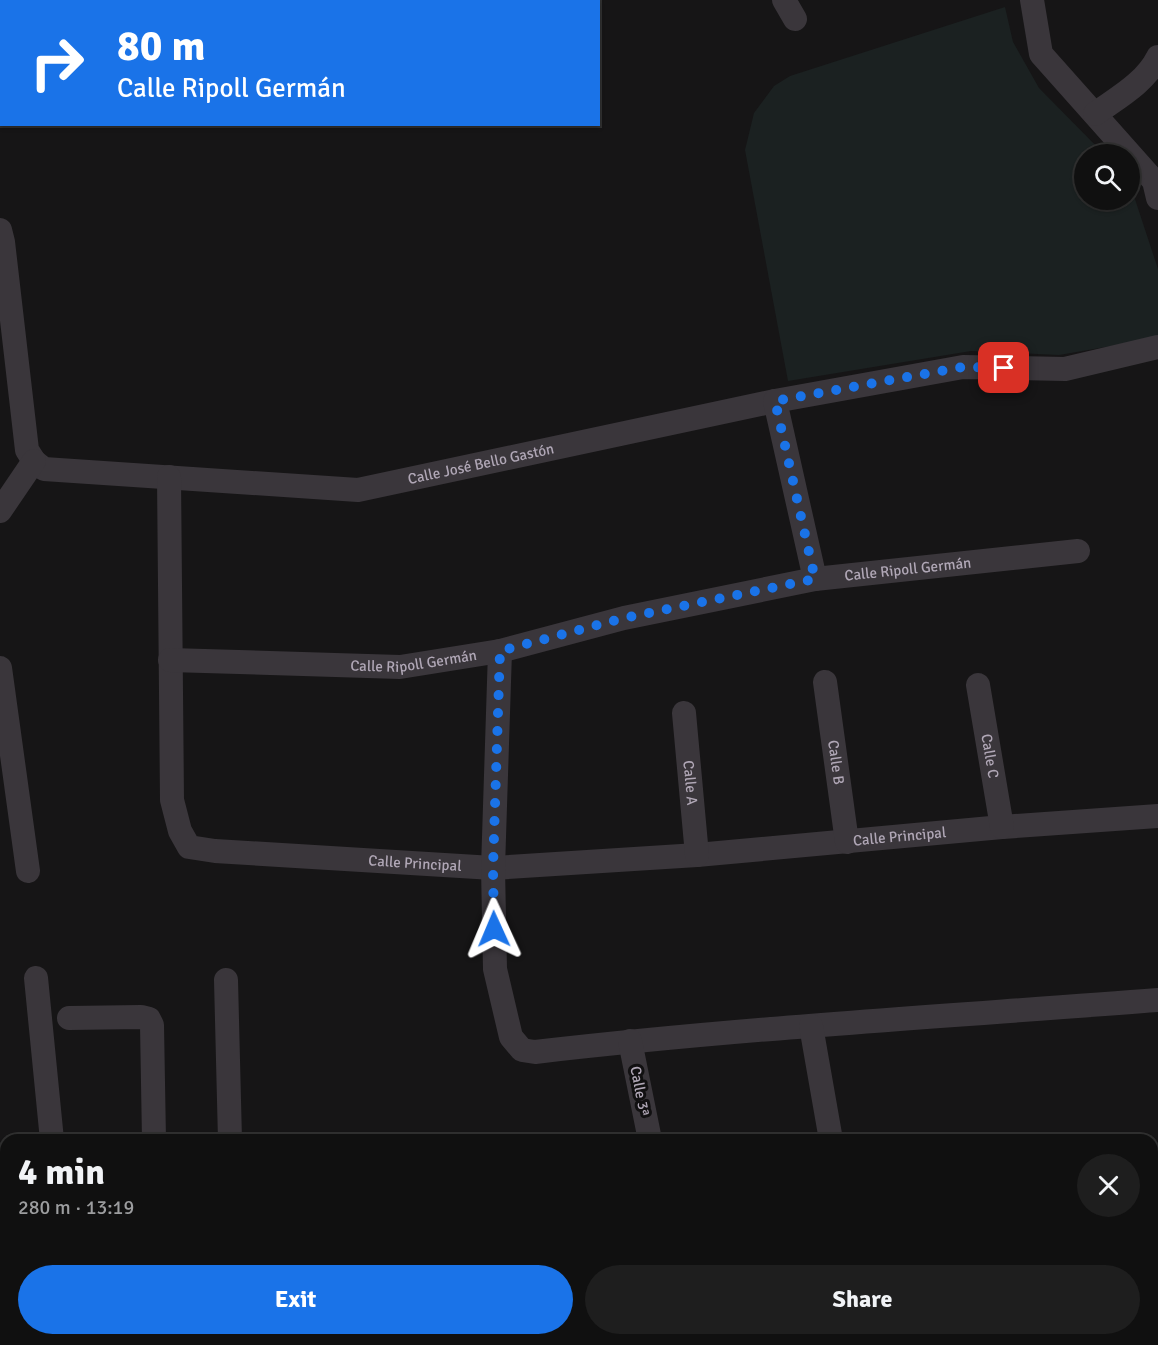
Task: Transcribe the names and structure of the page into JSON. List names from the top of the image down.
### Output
{
  "streets": {
    "street": [
      "Calle José Bello Gastón",
      "Calle Ripoll Germán",
      "Calle C",
      "Calle B",
      "Calle A",
      "Calle Principal",
      "Calle 3ª"
    ]
  },
  "crossings": [
    ["Calle José Bello Gastón", "Calle Principal"],
    ["Calle Ripoll Germán", "Calle Principal"],
    ["Calle C", "Calle Principal"],
    ["Calle B", "Calle Principal"],
    ["Calle A", "Calle Principal"]
  ],
  "page": {
    "turn": ["80 m", "Calle Ripoll Germán"],
    "heading": ["4 min", "280 m · 13:19"],
    "buttons": ["Exit", "Share"]
  }
}
